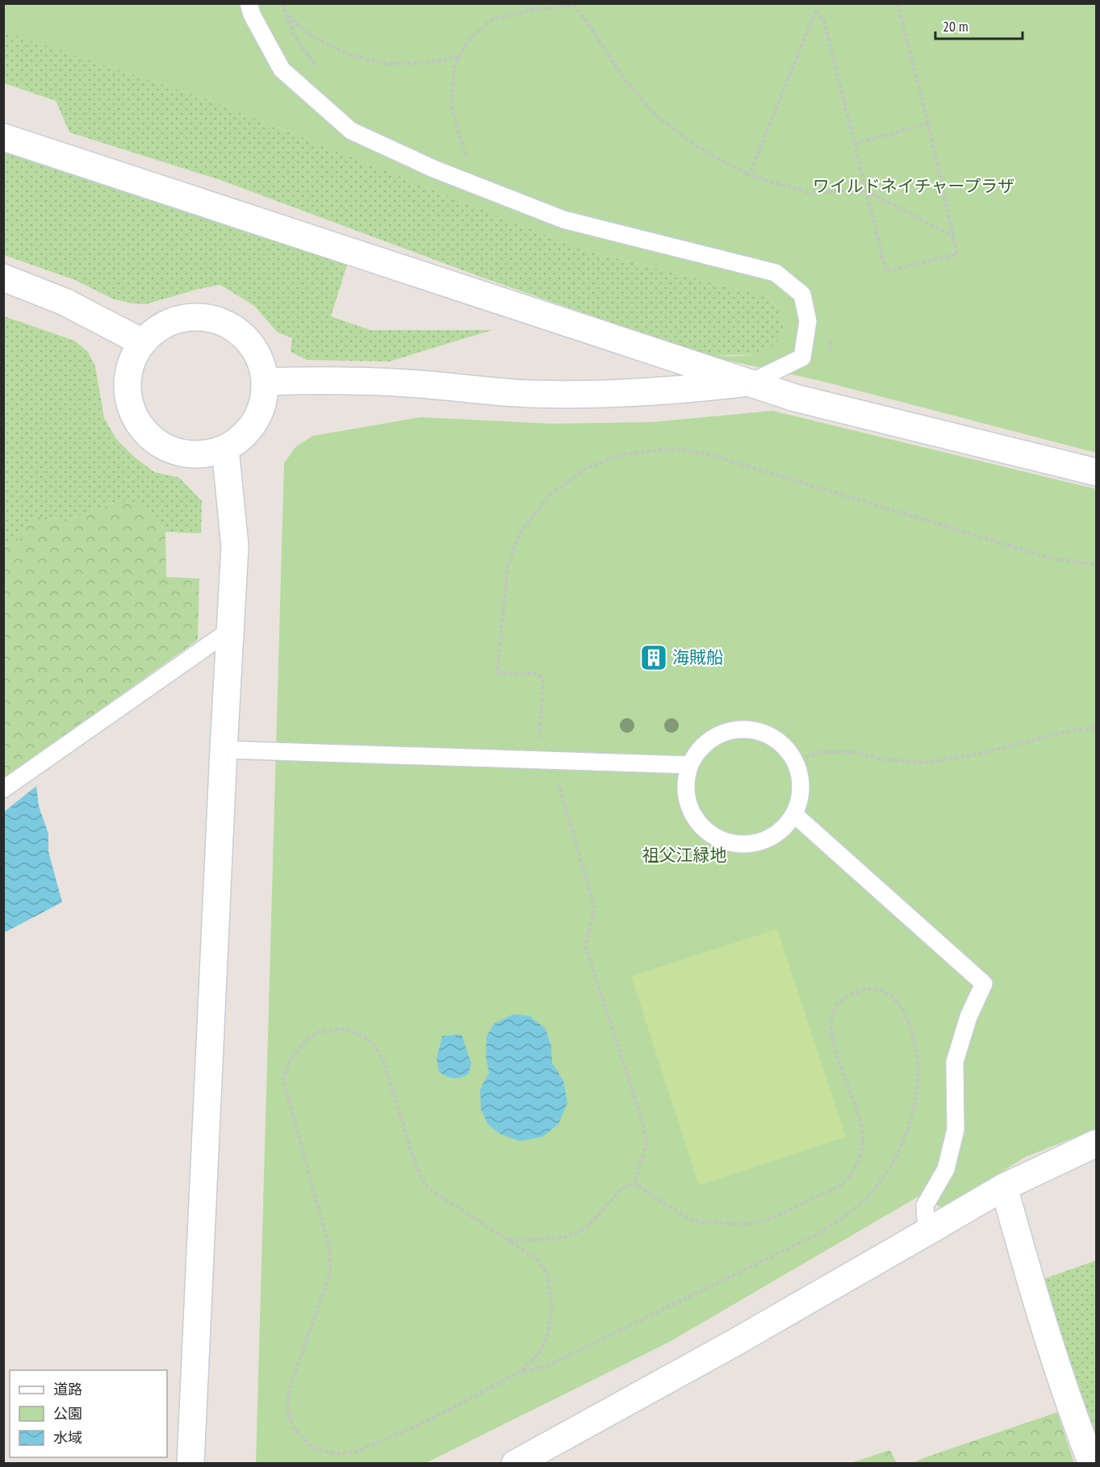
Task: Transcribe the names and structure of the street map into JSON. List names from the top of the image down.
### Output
{
  "parks": ["ワイルドネイチャープラザ", "祖父江緑地"],
  "places": {
    "building": ["海賊船"]
  },
  "legend": ["道路", "公園", "水域"],
  "scale_bar": "20 m"
}
